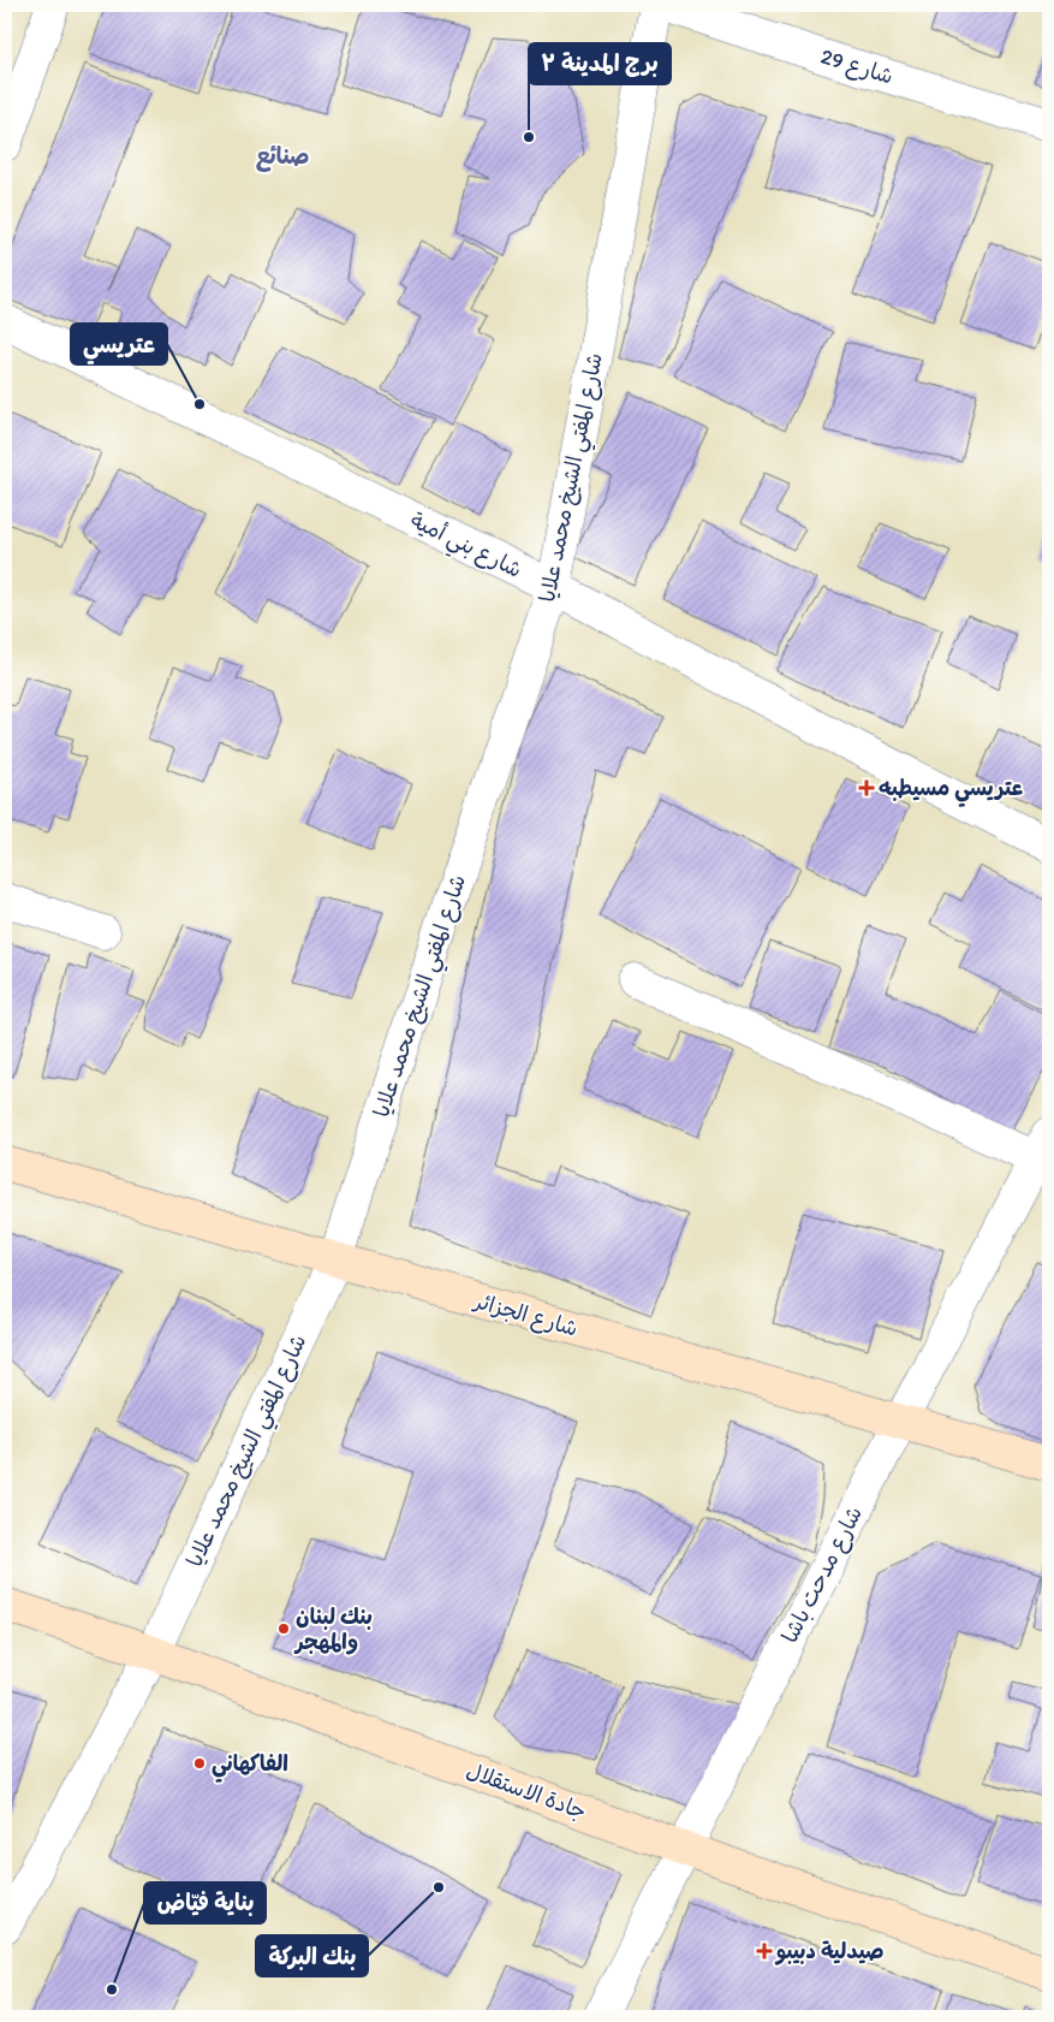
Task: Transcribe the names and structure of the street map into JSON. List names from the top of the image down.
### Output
{
  "streets": {
    "main road": ["شارع الجزائر", "جادة الاستقلال"],
    "street": [
      "شارع 29",
      "شارع المفتي الشيخ محمد علايا",
      "شارع بني أمية",
      "شارع مدحت باشا"
    ]
  },
  "crossings": [
    ["شارع المفتي الشيخ محمد علايا", "شارع بني أمية"],
    ["شارع المفتي الشيخ محمد علايا", "شارع الجزائر"],
    ["شارع المفتي الشيخ محمد علايا", "جادة الاستقلال"],
    ["شارع الجزائر", "شارع مدحت باشا"],
    ["شارع مدحت باشا", "جادة الاستقلال"]
  ],
  "districts": ["صنائع"],
  "places": {
    "other": [
      "برج المدينة ٣",
      "عتريسي",
      "بنك لبنان والمهجر",
      "الفاكهاني",
      "بنك البركة",
      "بناية فيّاض"
    ],
    "health": ["عتريسي مسيطبه", "صيدلية دبيبو"]
  }
}
